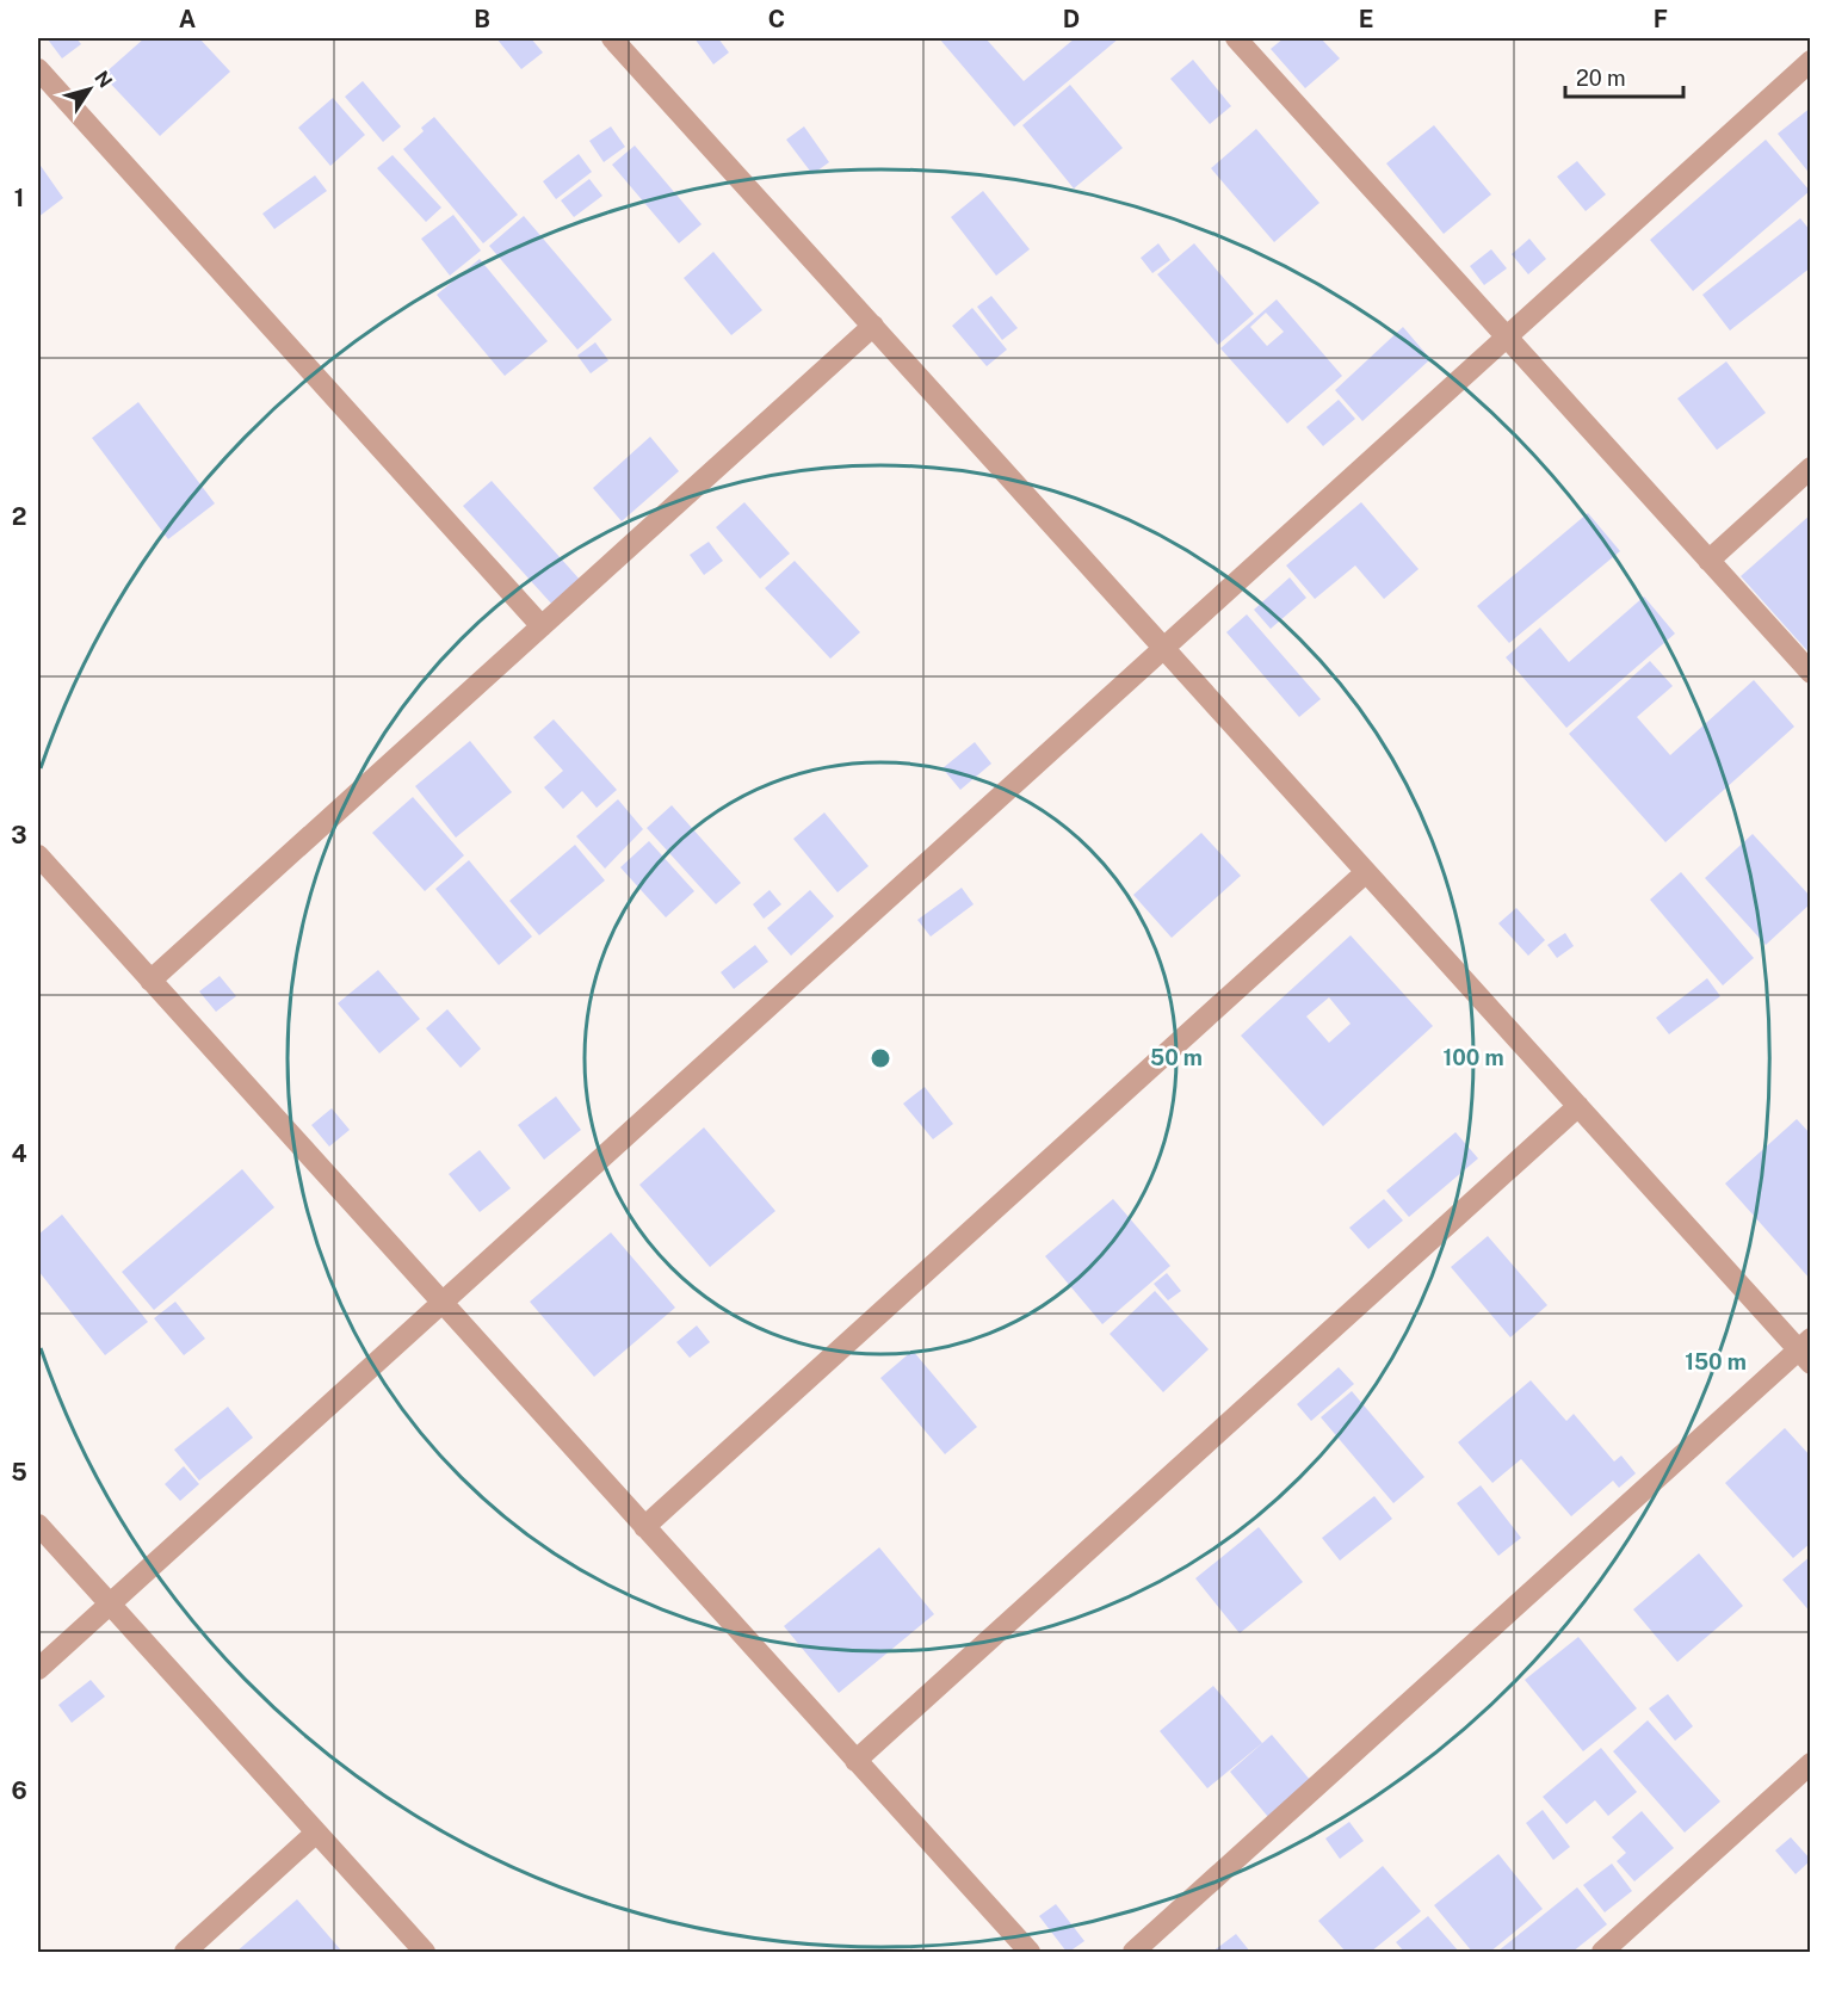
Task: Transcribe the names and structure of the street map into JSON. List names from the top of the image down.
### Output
{
  "scale_bar": "20 m",
  "north": "top right",
  "grid": {
    "columns": [
      "A",
      "B",
      "C",
      "D",
      "E",
      "F"
    ],
    "rows": [
      "1",
      "2",
      "3",
      "4",
      "5",
      "6"
    ]
  },
  "rings": ["50 m", "100 m", "150 m"]
}
